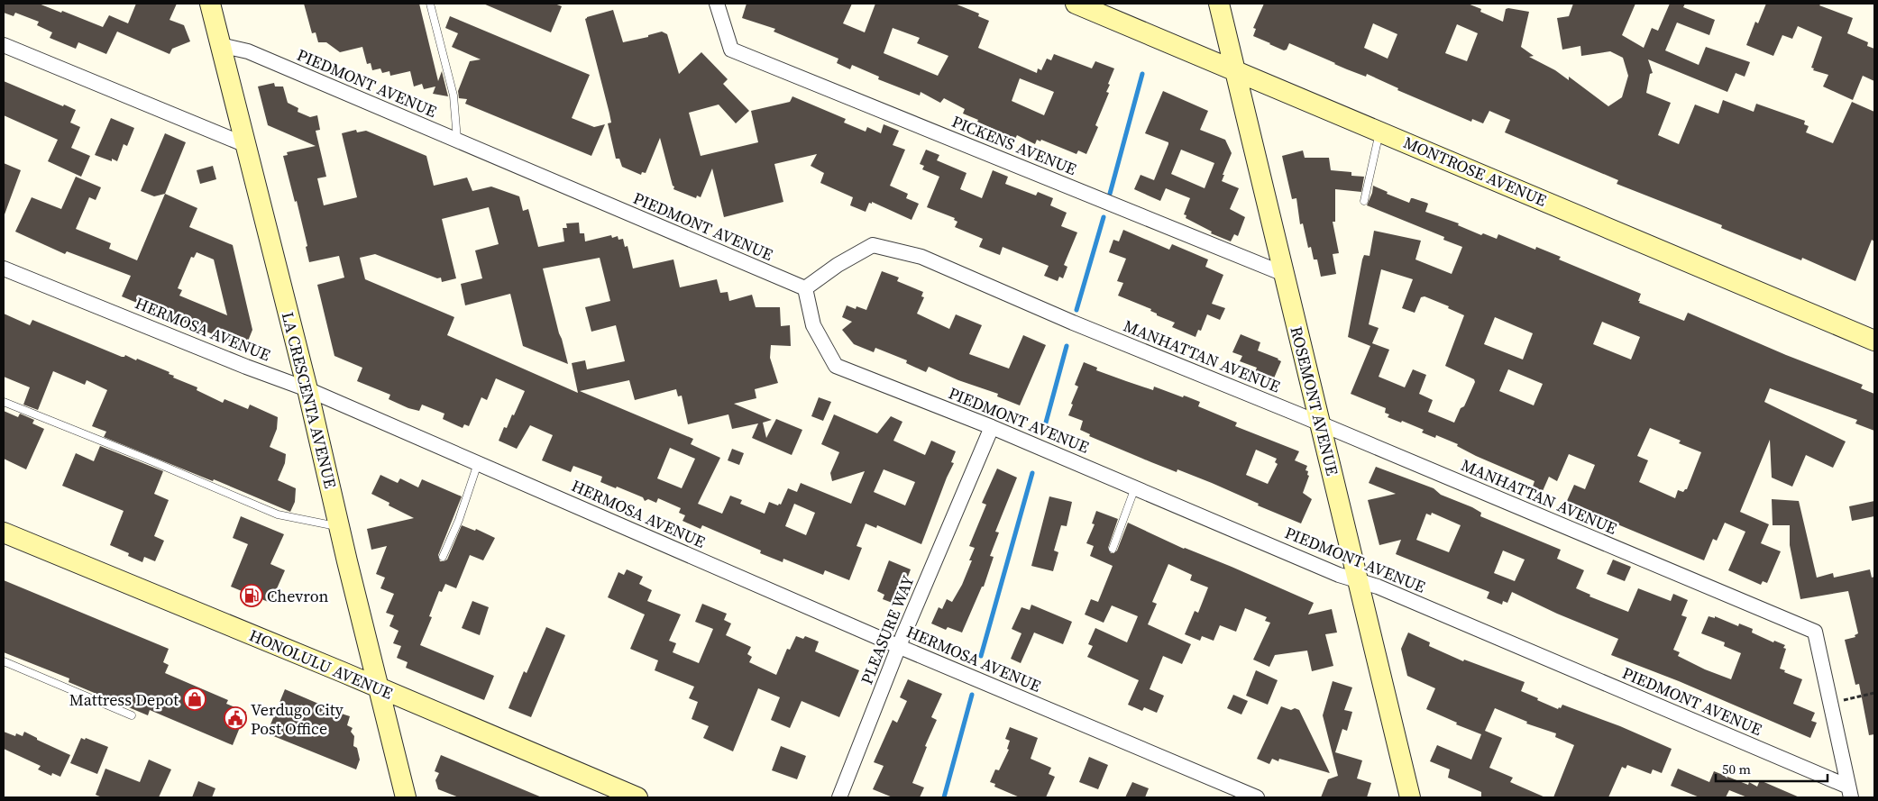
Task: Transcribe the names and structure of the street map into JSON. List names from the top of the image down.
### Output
{
  "streets": {
    "street": [
      "PIEDMONT AVENUE",
      "PICKENS AVENUE",
      "MONTROSE AVENUE",
      "HERMOSA AVENUE",
      "MANHATTAN AVENUE",
      "LA CRESCENTA AVENUE",
      "ROSEMONT AVENUE",
      "PLEASURE WAY",
      "HONOLULU AVENUE"
    ]
  },
  "crossings": [
    ["PIEDMONT AVENUE", "MANHATTAN AVENUE"],
    ["PIEDMONT AVENUE", "LA CRESCENTA AVENUE"],
    ["PIEDMONT AVENUE", "ROSEMONT AVENUE"],
    ["PIEDMONT AVENUE", "PLEASURE WAY"],
    ["PICKENS AVENUE", "ROSEMONT AVENUE"],
    ["MONTROSE AVENUE", "ROSEMONT AVENUE"],
    ["HERMOSA AVENUE", "LA CRESCENTA AVENUE"],
    ["HERMOSA AVENUE", "PLEASURE WAY"],
    ["MANHATTAN AVENUE", "ROSEMONT AVENUE"],
    ["LA CRESCENTA AVENUE", "HONOLULU AVENUE"]
  ],
  "places": {
    "fuel station": ["Chevron"],
    "shop": ["Mattress Depot"],
    "public building": ["Verdugo City Post Office"]
  },
  "scale_bar": "50 m"
}
